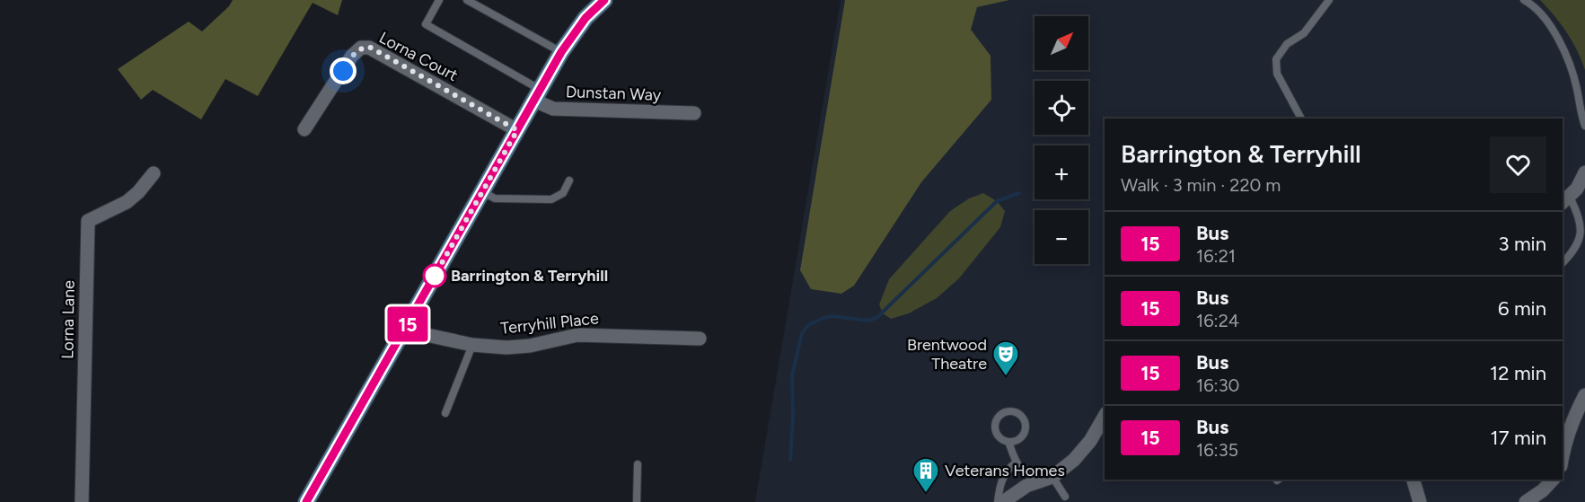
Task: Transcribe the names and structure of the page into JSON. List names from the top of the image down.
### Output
{
  "streets": {
    "street": [
      "Lorna Court",
      "Dunstan Way",
      "Lorna Lane",
      "Terryhill Place"
    ]
  },
  "places": {
    "other": ["Barrington & Terryhill"],
    "theatre": ["Brentwood Theatre"],
    "building": ["Veterans Homes"]
  },
  "lines": ["bus line 15"],
  "north": "top right",
  "page": {
    "on_map": "15",
    "map_buttons": ["+", "−"],
    "heading": ["Barrington & Terryhill", "Walk · 3 min · 220 m"],
    "list": [
      {
        "mark": "15",
        "name": "Bus",
        "note": "16:21",
        "value": "3 min"
      },
      {
        "mark": "15",
        "name": "Bus",
        "note": "16:24",
        "value": "6 min"
      },
      {
        "mark": "15",
        "name": "Bus",
        "note": "16:30",
        "value": "12 min"
      },
      {
        "mark": "15",
        "name": "Bus",
        "note": "16:35",
        "value": "17 min"
      }
    ]
  }
}
